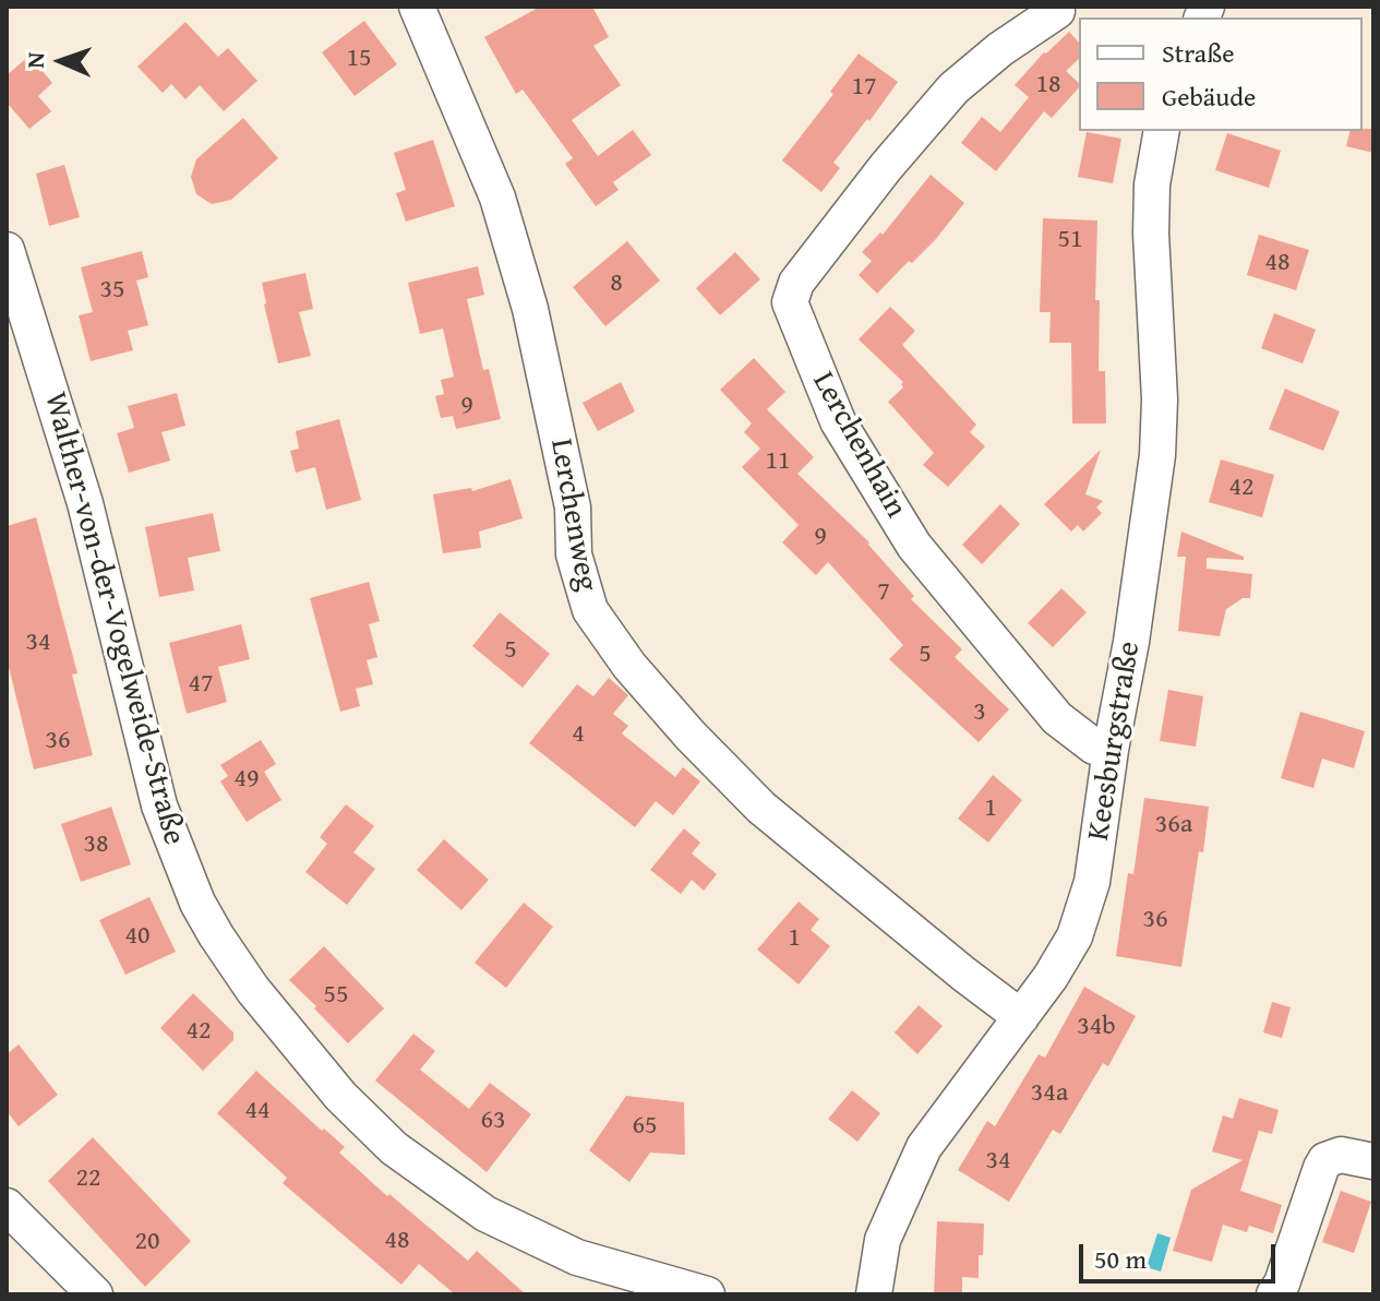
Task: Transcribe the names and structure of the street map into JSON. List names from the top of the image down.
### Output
{
  "streets": {
    "street": [
      "Lerchenhain",
      "Lerchenweg",
      "Walther-von-der-Vogelweide-Straße",
      "Keesburgstraße"
    ]
  },
  "crossings": [
    ["Lerchenhain", "Keesburgstraße"],
    ["Lerchenweg", "Keesburgstraße"]
  ],
  "house_numbers": [
    "15",
    "18",
    "17",
    "51",
    "48",
    "8",
    "35",
    "9",
    "11",
    "42",
    "9",
    "7",
    "34",
    "5",
    "5",
    "47",
    "3",
    "4",
    "36",
    "49",
    "1",
    "36a",
    "38",
    "36",
    "40",
    "1",
    "55",
    "34b",
    "42",
    "34a",
    "44",
    "63",
    "65",
    "34",
    "22",
    "48",
    "20"
  ],
  "legend": ["Straße", "Gebäude"],
  "scale_bar": "50 m",
  "north": "left"
}
